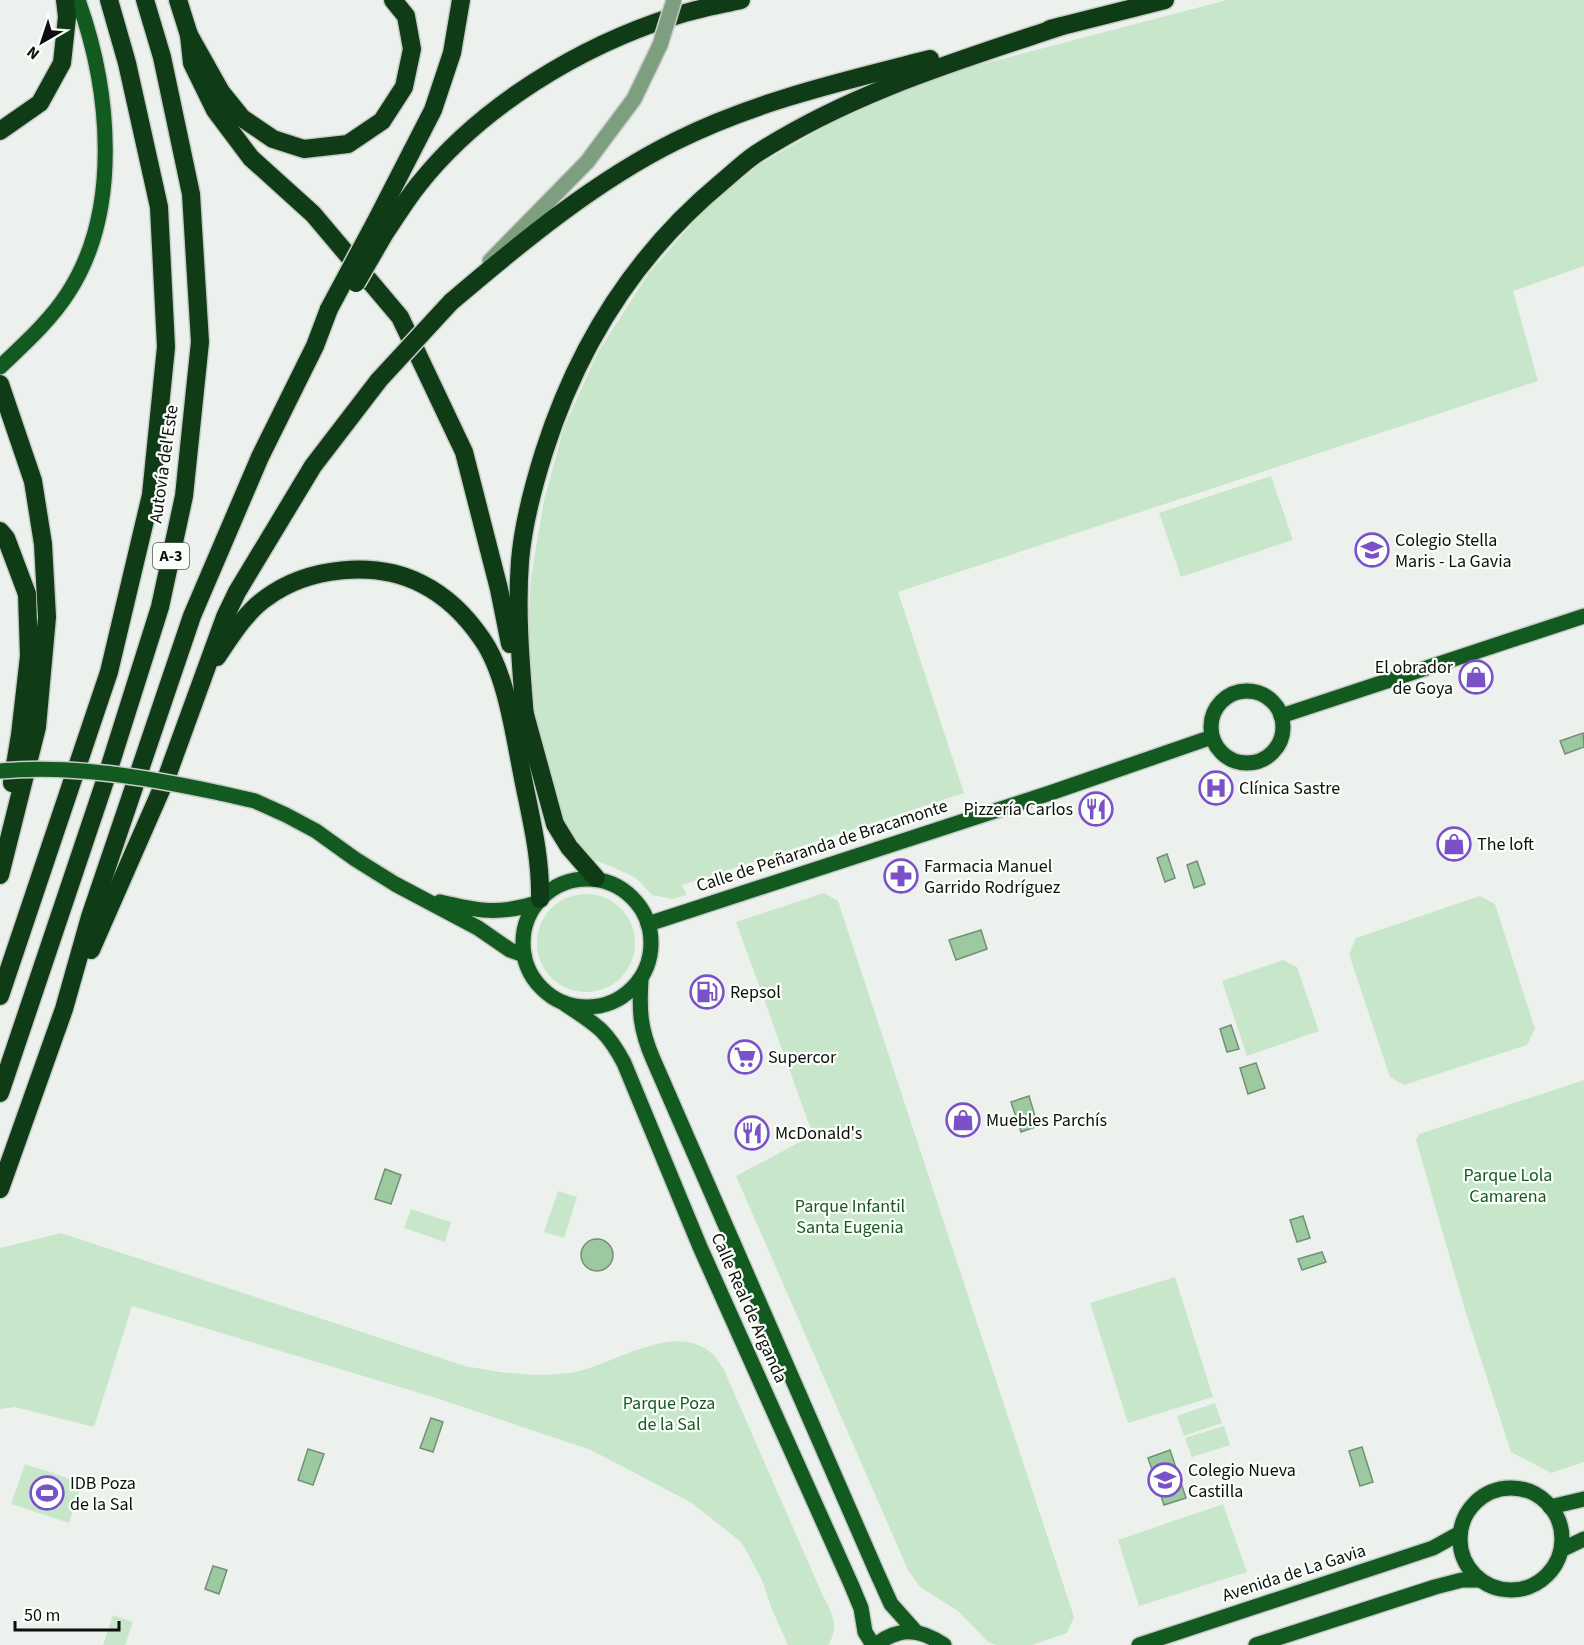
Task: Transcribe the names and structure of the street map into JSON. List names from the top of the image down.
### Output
{
  "streets": {
    "highway": ["Autovía del Este", "A-3"],
    "main road": ["Calle de Peñaranda de Bracamonte", "Calle Real de Arganda", "Avenida de La Gavia"]
  },
  "crossings": [
    ["Calle de Peñaranda de Bracamonte", "Calle Real de Arganda"]
  ],
  "parks": ["Parque Lola Camarena", "Parque Infantil Santa Eugenia", "Parque Poza de la Sal"],
  "places": {
    "school or university": ["Colegio Stella Maris - La Gavia", "Colegio Nueva Castilla"],
    "shop": ["El obrador de Goya", "The loft", "Muebles Parchís"],
    "hospital": ["Clínica Sastre"],
    "restaurant": ["Pizzería Carlos", "McDonald's"],
    "pharmacy": ["Farmacia Manuel Garrido Rodríguez"],
    "fuel station": ["Repsol"],
    "supermarket": ["Supercor"],
    "sports": ["IDB Poza de la Sal"]
  },
  "scale_bar": "50 m",
  "north": "bottom left"
}
